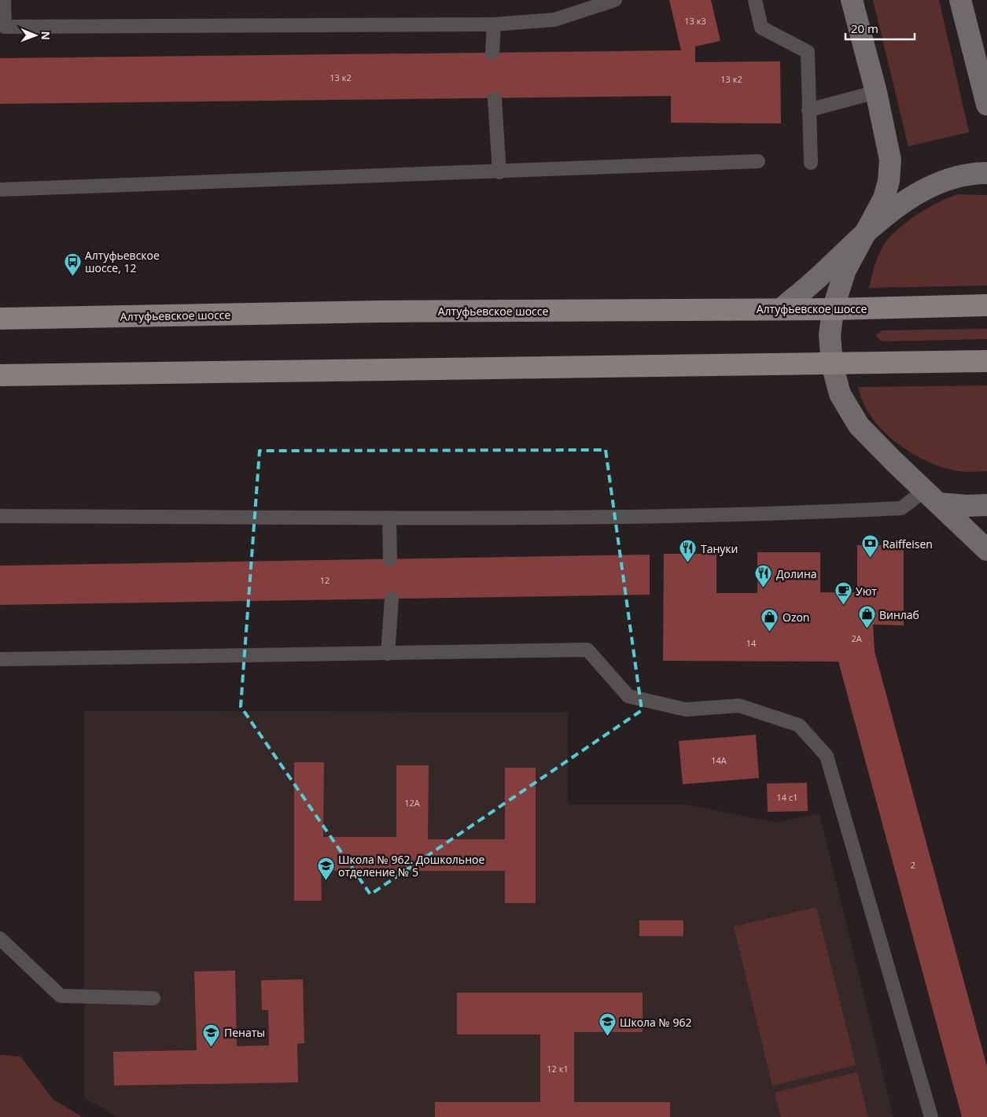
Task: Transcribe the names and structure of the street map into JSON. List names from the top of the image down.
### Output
{
  "streets": {
    "main road": ["Алтуфьевское шоссе"]
  },
  "places": {
    "bus stop": ["Алтуфьевское шоссе, 12"],
    "bank": ["Raiffeisen"],
    "restaurant": ["Тануки", "Долина"],
    "cafe": ["Уют"],
    "shop": ["Винлаб", "Ozon"],
    "school or university": ["Школа № 962. Дошкольное отделение № 5", "Школа № 962", "Пенаты"]
  },
  "house_numbers": [
    "13 к3",
    "13 к2",
    "13 к2",
    "12",
    "2А",
    "14",
    "14А",
    "14 с1",
    "12А",
    "2",
    "12 к1"
  ],
  "scale_bar": "20 m",
  "north": "right"
}
